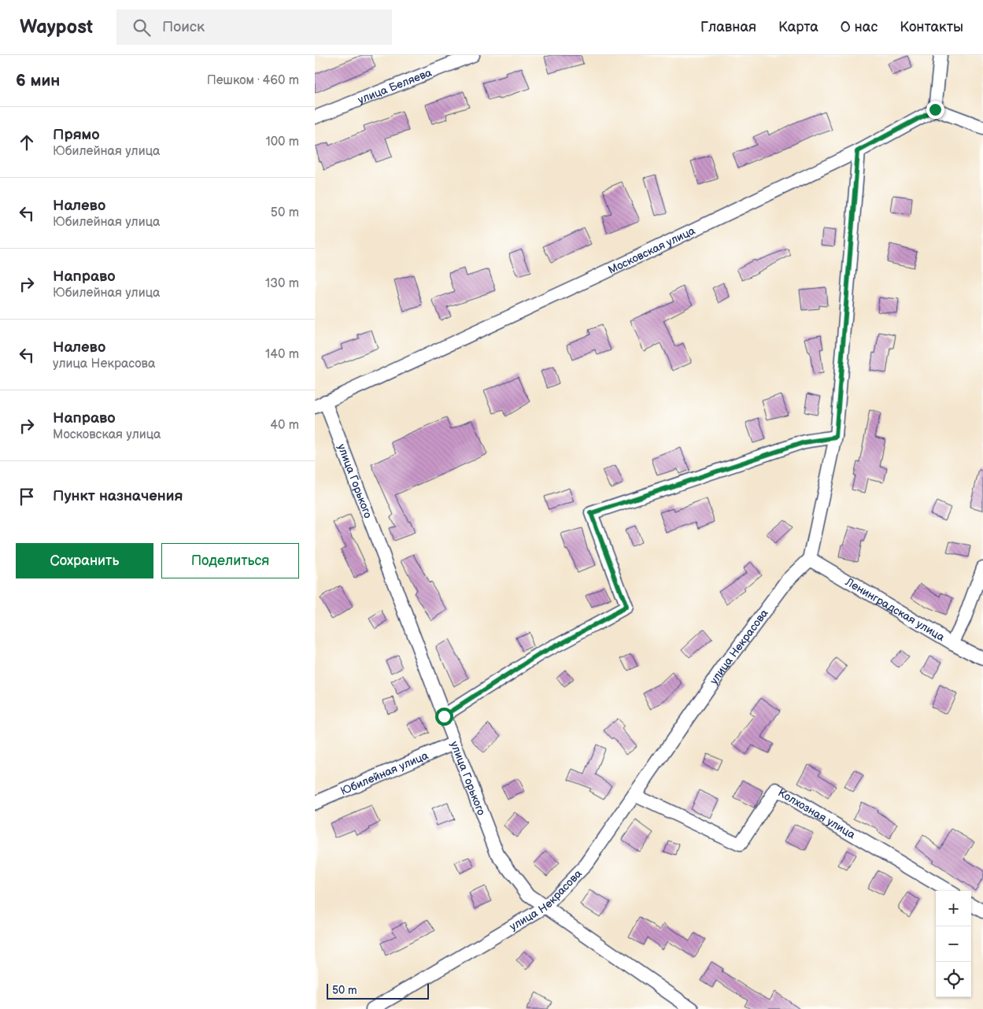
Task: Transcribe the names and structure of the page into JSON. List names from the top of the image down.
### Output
{
  "streets": {
    "street": [
      "улица Беляева",
      "Московская улица",
      "улица Горького",
      "Ленинградская улица",
      "улица Некрасова",
      "Юбилейная улица",
      "Колхозная улица"
    ]
  },
  "crossings": [
    ["Московская улица", "улица Горького"],
    ["улица Горького", "улица Некрасова"],
    ["улица Горького", "Юбилейная улица"],
    ["Ленинградская улица", "улица Некрасова"],
    ["улица Некрасова", "Колхозная улица"]
  ],
  "scale_bar": "50 m",
  "page": {
    "header": "Waypost",
    "search": "Поиск",
    "nav": [
      "Главная",
      "Карта",
      "О нас",
      "Контакты"
    ],
    "heading": ["6 мин", "Пешком · 460 m"],
    "list": [
      ["Прямо", "Юбилейная улица", "100 m"],
      ["Налево", "Юбилейная улица", "50 m"],
      ["Направо", "Юбилейная улица", "130 m"],
      ["Налево", "улица Некрасова", "140 m"],
      ["Направо", "Московская улица", "40 m"],
      "Пункт назначения"
    ],
    "buttons": ["Сохранить", "Поделиться"],
    "map_buttons": ["+", "−"],
    "scale": "50 m"
  }
}
